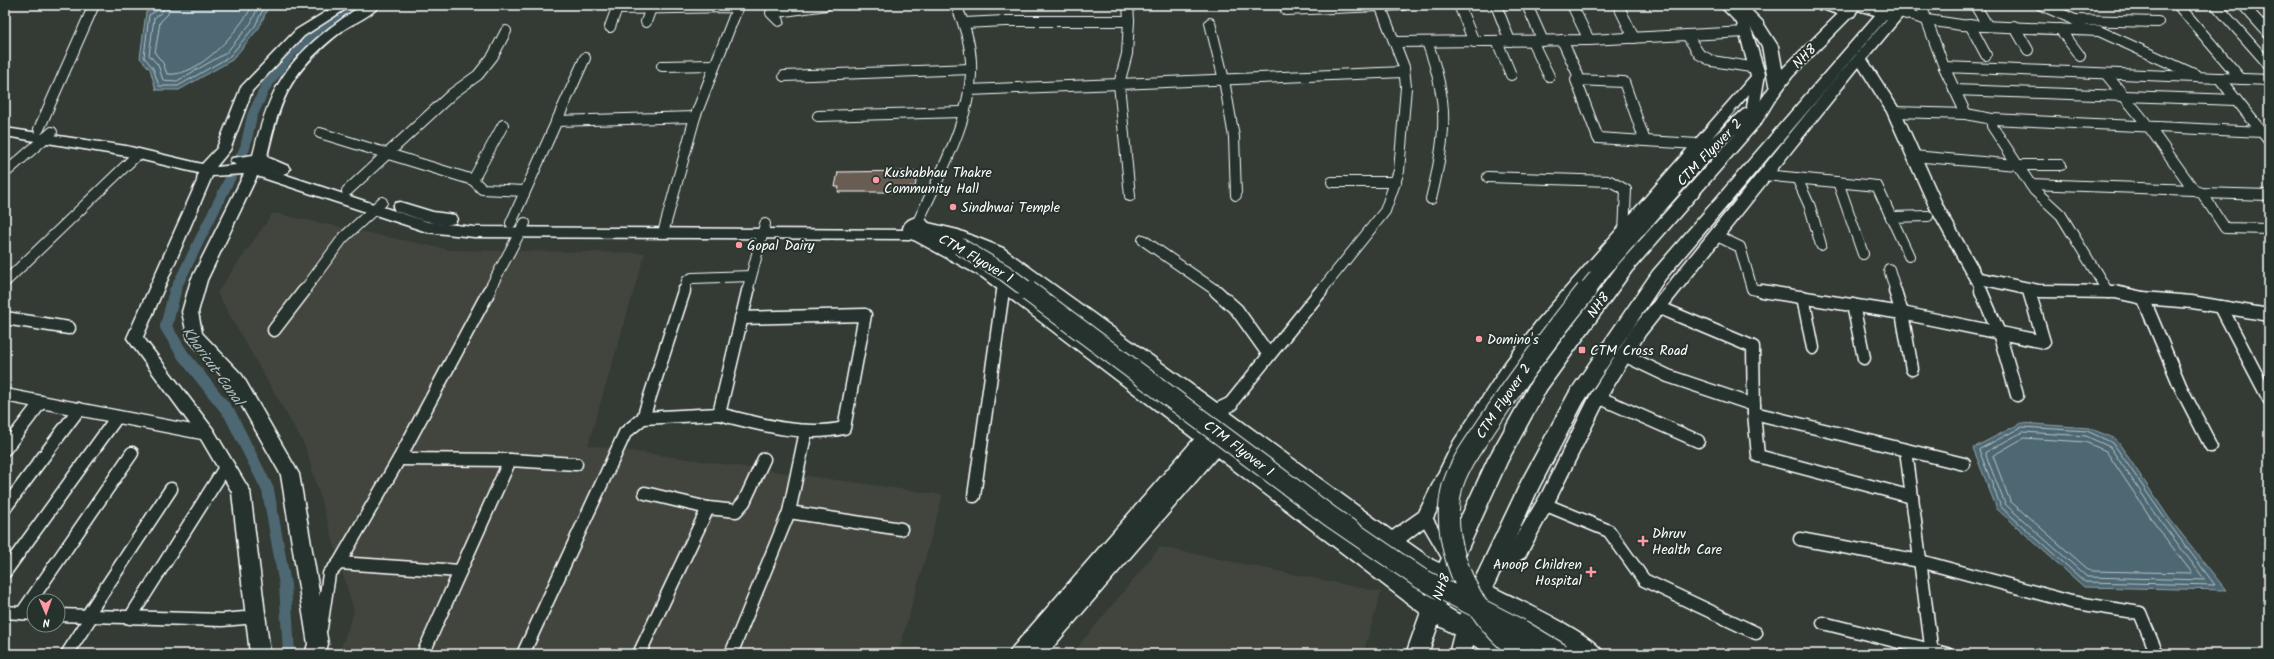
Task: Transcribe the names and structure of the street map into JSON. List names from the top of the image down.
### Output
{
  "streets": {
    "main road": ["NH8", "CTM Flyover 2", "CTM Flyover 1"]
  },
  "crossings": [
    ["NH8", "CTM Flyover 2"]
  ],
  "water": ["Kharicut Canal"],
  "places": {
    "other": [
      "Kushabhau Thakre Community Hall",
      "Sindhwai Temple",
      "Gopal Dairy",
      "Domino's"
    ],
    "transit": ["CTM Cross Road"],
    "health": ["Dhruv Health Care", "Anoop Children Hospital"]
  },
  "north": "bottom"
}
